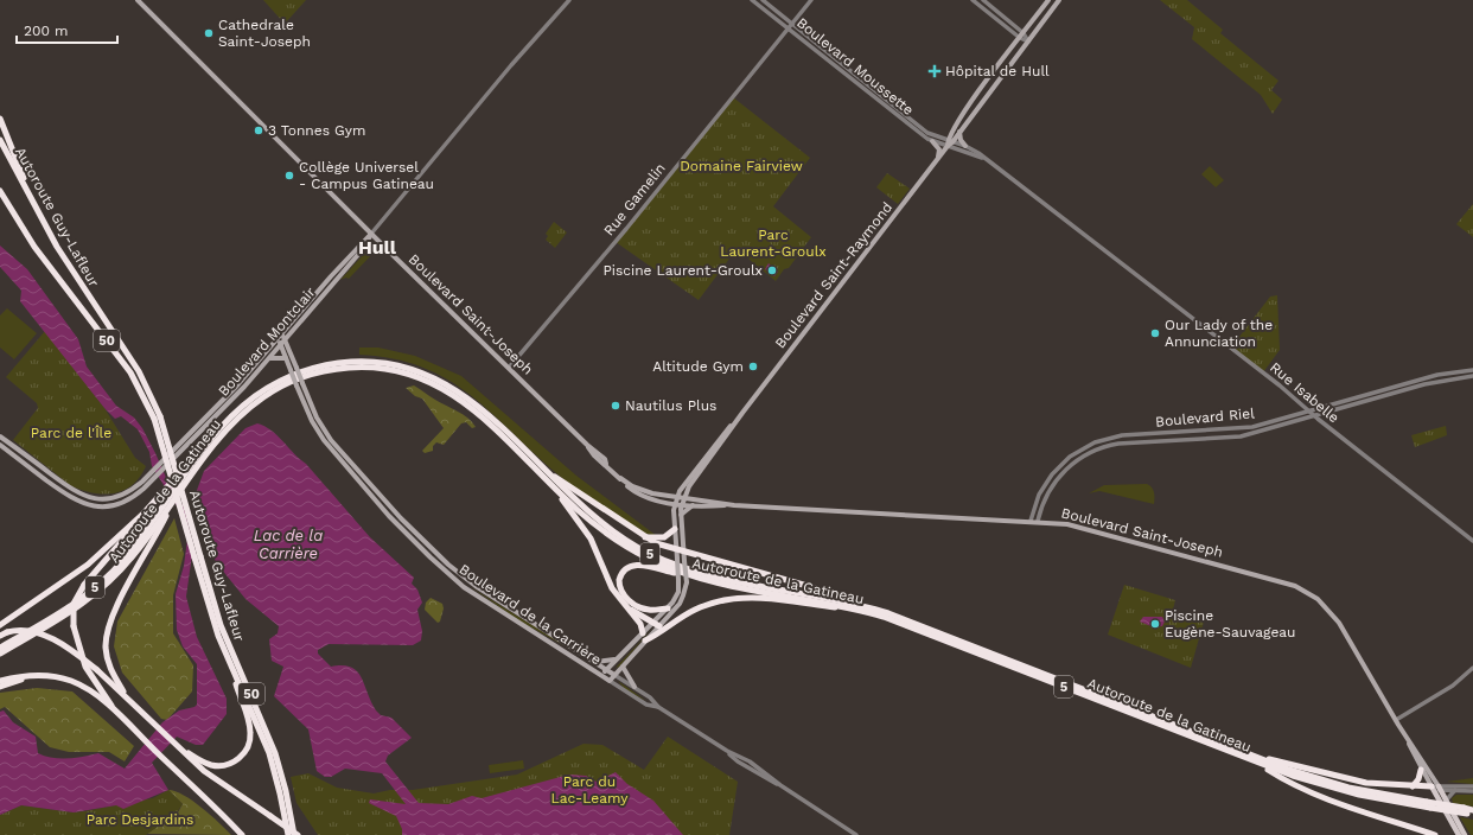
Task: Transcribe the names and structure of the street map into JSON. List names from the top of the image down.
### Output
{
  "streets": {
    "highway": [
      "Autoroute Guy-Lafleur",
      "50",
      "Autoroute de la Gatineau",
      "5"
    ],
    "main road": [
      "Boulevard Saint-Raymond",
      "Boulevard Saint-Joseph",
      "Boulevard Montclair",
      "Boulevard de la Carrière"
    ],
    "street": [
      "Boulevard Moussette",
      "Rue Gamelin",
      "Rue Isabelle",
      "Boulevard Riel"
    ]
  },
  "crossings": [
    ["Boulevard Moussette", "Rue Gamelin"],
    ["Boulevard Moussette", "Boulevard Saint-Raymond"],
    ["Boulevard Moussette", "Rue Isabelle"],
    ["Rue Gamelin", "Boulevard Saint-Joseph"],
    ["Boulevard Saint-Raymond", "Boulevard Saint-Joseph"],
    ["Boulevard Saint-Raymond", "Rue Isabelle"],
    ["Boulevard Saint-Joseph", "Boulevard Montclair"],
    ["Boulevard Saint-Joseph", "Boulevard Riel"],
    ["Boulevard Montclair", "Boulevard de la Carrière"],
    ["Rue Isabelle", "Boulevard Riel"]
  ],
  "districts": ["Hull"],
  "water": ["Lac de la Carrière"],
  "parks": [
    "Domaine Fairview",
    "Parc Laurent-Groulx",
    "Parc de l'Île",
    "Parc du Lac-Leamy",
    "Parc Desjardins"
  ],
  "places": {
    "other": [
      "Cathedrale Saint-Joseph",
      "3 Tonnes Gym",
      "Collège Universel - Campus Gatineau",
      "Piscine Laurent-Groulx",
      "Our Lady of the Annunciation",
      "Altitude Gym",
      "Nautilus Plus",
      "Piscine Eugène-Sauvageau"
    ],
    "health": ["Hôpital de Hull"]
  },
  "scale_bar": "200 m"
}
